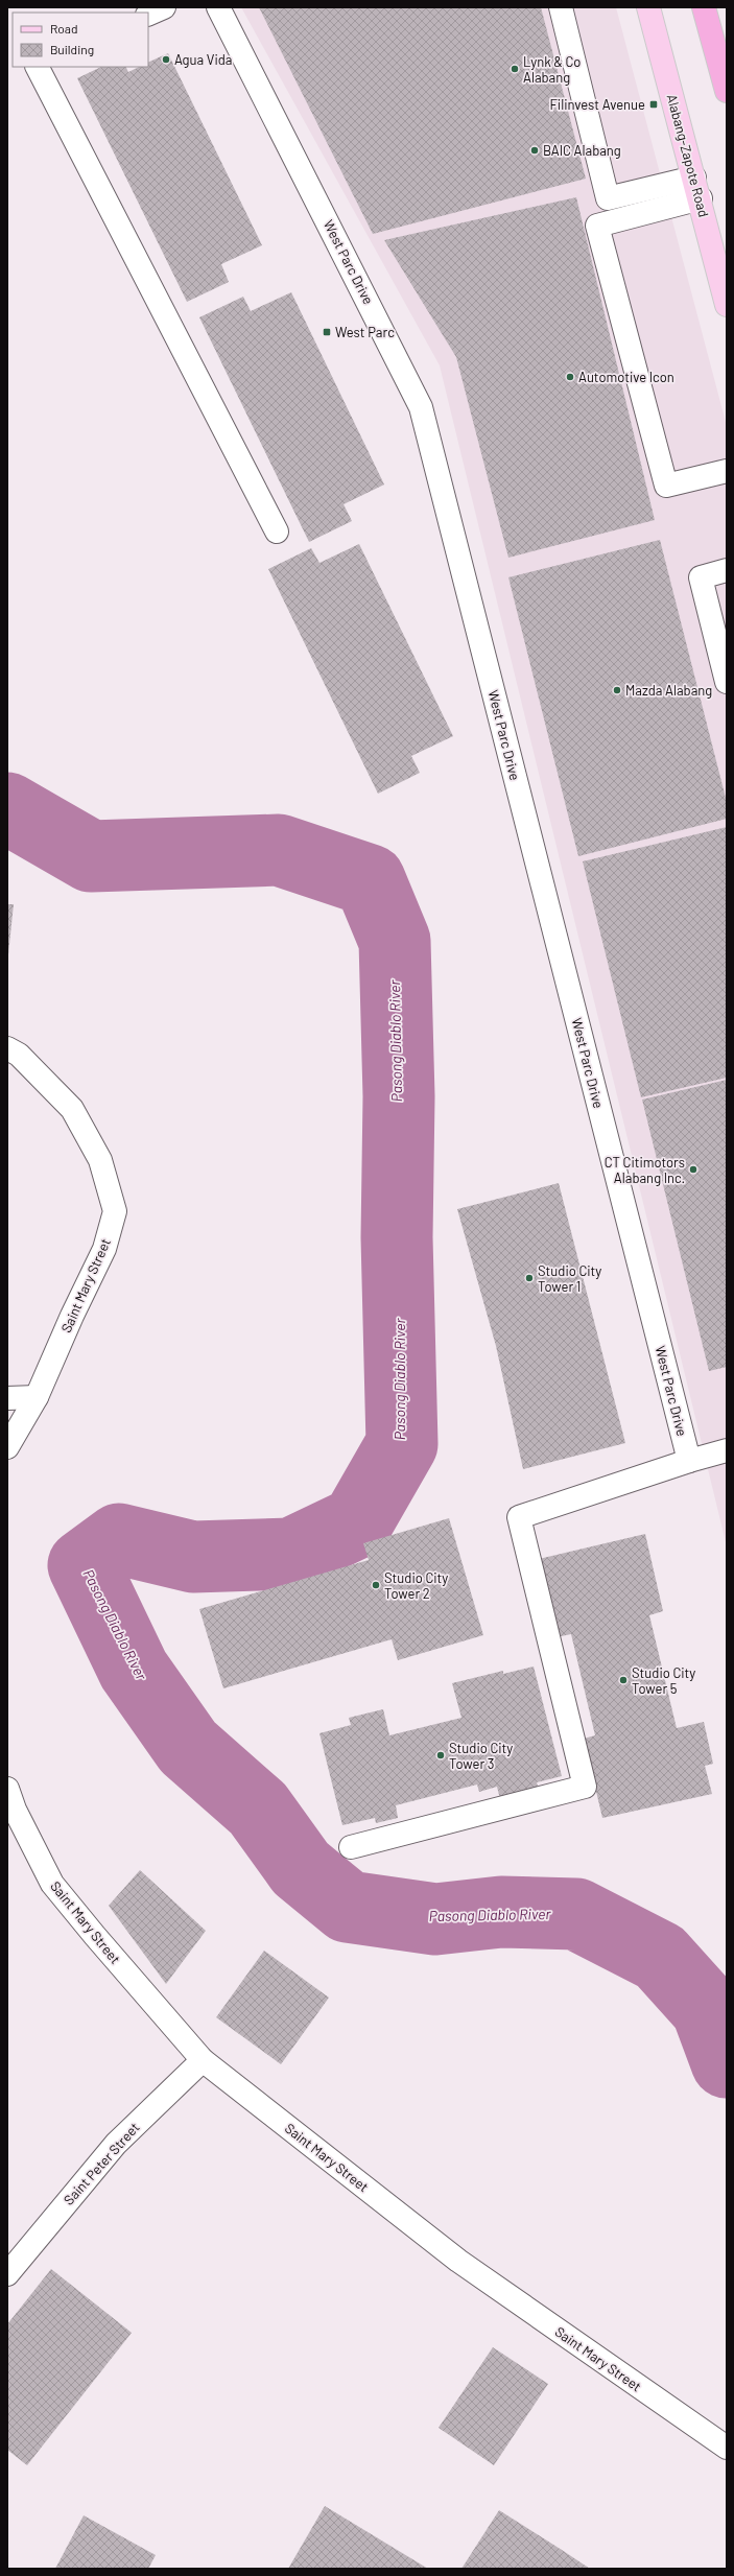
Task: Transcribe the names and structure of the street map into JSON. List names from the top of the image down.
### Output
{
  "streets": {
    "main road": ["Alabang-Zapote Road"],
    "street": ["West Parc Drive", "Saint Mary Street", "Saint Peter Street"]
  },
  "crossings": [
    ["Saint Mary Street", "Saint Peter Street"]
  ],
  "water": ["Pasong Diablo River"],
  "places": {
    "other": [
      "Agua Vida",
      "Lynk & Co Alabang",
      "BAIC Alabang",
      "Automotive Icon",
      "Mazda Alabang",
      "CT Citimotors Alabang Inc.",
      "Studio City Tower 1",
      "Studio City Tower 2",
      "Studio City Tower 5",
      "Studio City Tower 3"
    ],
    "transit": ["Filinvest Avenue", "West Parc"]
  },
  "legend": ["Road", "Building"]
}
